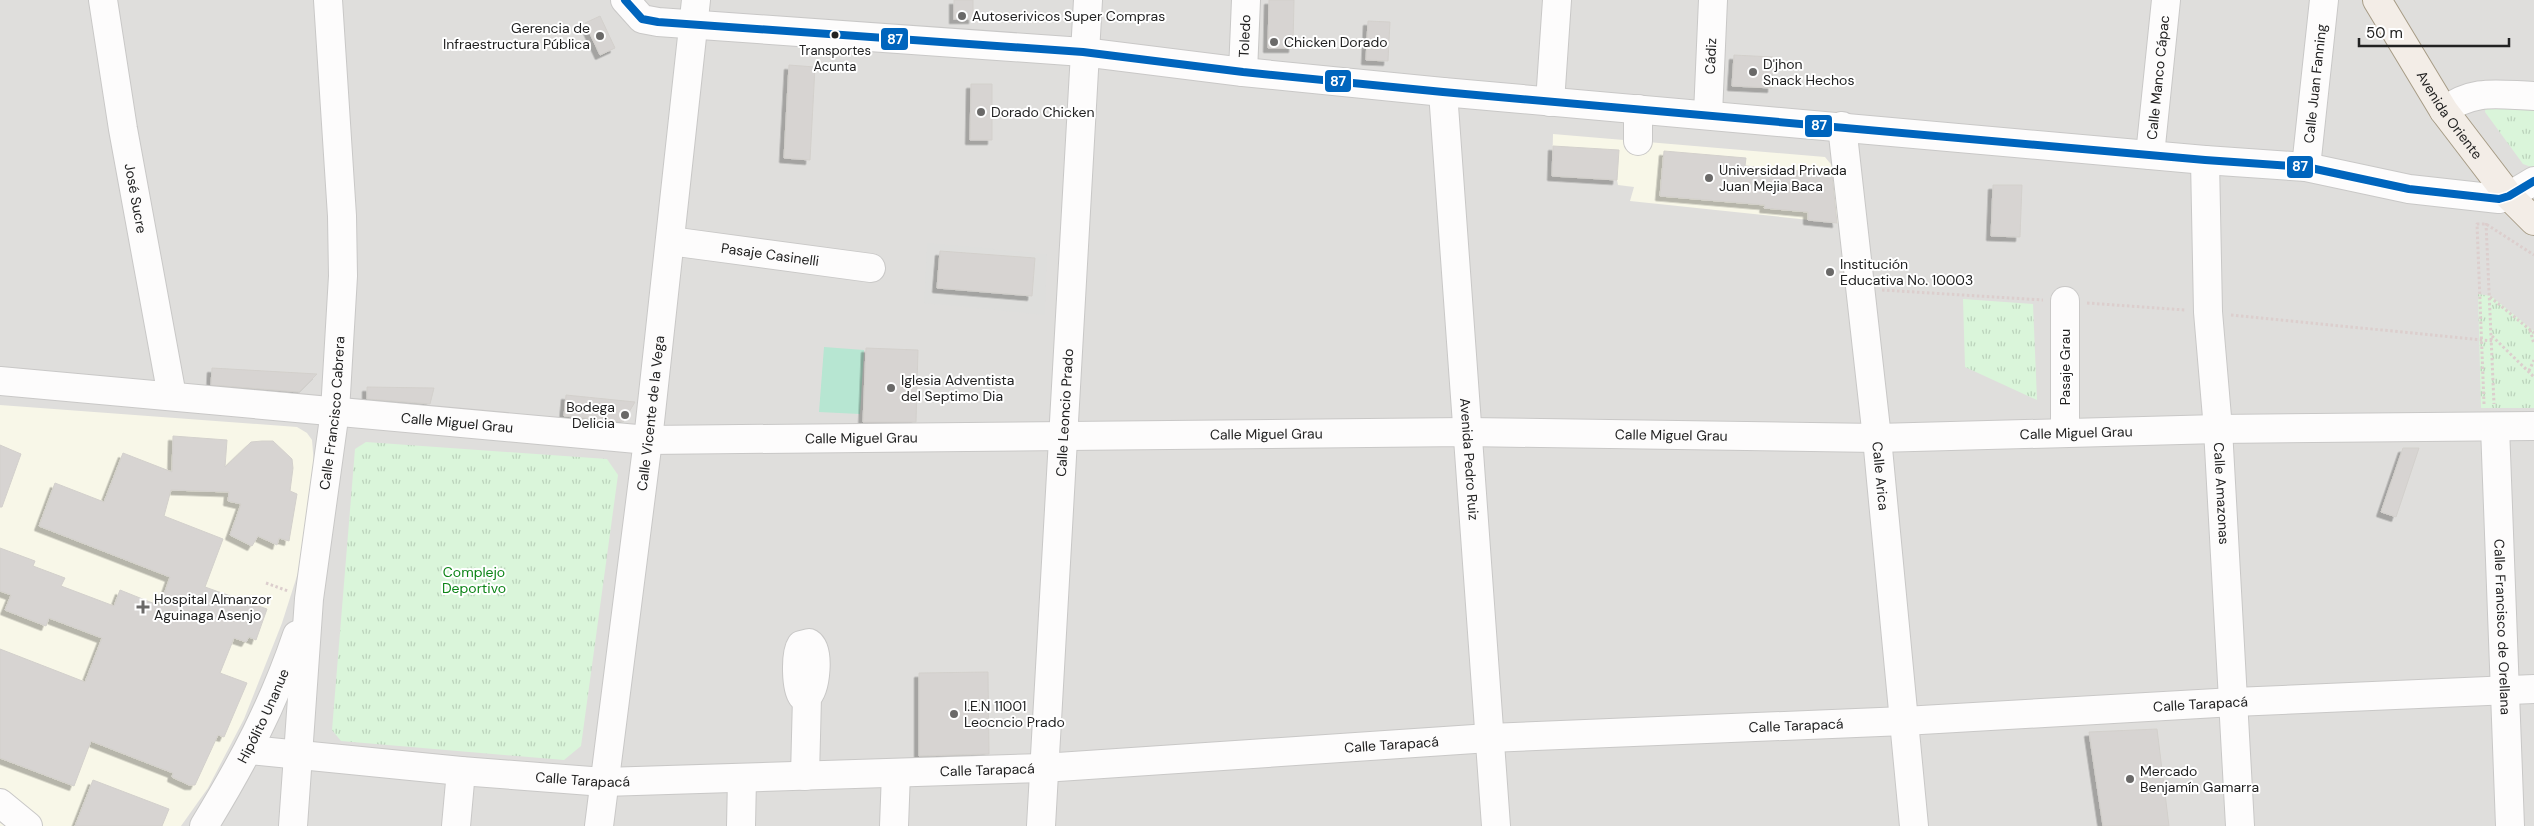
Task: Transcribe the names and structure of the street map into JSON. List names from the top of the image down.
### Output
{
  "streets": {
    "main road": ["Avenida Oriente"],
    "street": [
      "Toledo",
      "Cádiz",
      "Calle Manco Cápac",
      "Calle Juan Fanning",
      "José Sucre",
      "Pasaje Casinelli",
      "Pasaje Grau",
      "Calle Vicente de la Vega",
      "Calle Leoncio Prado",
      "Calle Francisco Cabrera",
      "Calle Miguel Grau",
      "Avenida Pedro Ruiz",
      "Calle Arica",
      "Calle Amazonas",
      "Calle Francisco de Orellana",
      "Calle Tarapacá",
      "Hipólito Unanue"
    ]
  },
  "crossings": [
    ["José Sucre", "Calle Miguel Grau"],
    ["Pasaje Casinelli", "Calle Vicente de la Vega"],
    ["Pasaje Grau", "Calle Miguel Grau"],
    ["Calle Vicente de la Vega", "Calle Miguel Grau"],
    ["Calle Vicente de la Vega", "Calle Tarapacá"],
    ["Calle Leoncio Prado", "Calle Miguel Grau"],
    ["Calle Leoncio Prado", "Calle Tarapacá"],
    ["Calle Francisco Cabrera", "Calle Miguel Grau"],
    ["Calle Francisco Cabrera", "Calle Tarapacá"],
    ["Calle Francisco Cabrera", "Hipólito Unanue"],
    ["Calle Miguel Grau", "Avenida Pedro Ruiz"],
    ["Calle Miguel Grau", "Calle Arica"],
    ["Calle Miguel Grau", "Calle Amazonas"],
    ["Calle Miguel Grau", "Calle Francisco de Orellana"],
    ["Avenida Pedro Ruiz", "Calle Tarapacá"],
    ["Calle Arica", "Calle Tarapacá"],
    ["Calle Amazonas", "Calle Tarapacá"],
    ["Calle Francisco de Orellana", "Calle Tarapacá"],
    ["Calle Tarapacá", "Hipólito Unanue"]
  ],
  "parks": ["Complejo Deportivo"],
  "places": {
    "other": [
      "Autoserivicos Super Compras",
      "Transportes Acunta",
      "Gerencia de Infraestructura Pública",
      "Chicken Dorado",
      "D'jhon Snack Hechos",
      "Dorado Chicken",
      "Universidad Privada Juan Mejia Baca",
      "Institución Educativa No. 10003",
      "Iglesia Adventista del Septimo Dia",
      "Bodega Delicia",
      "I.E.N 11001 Leocncio Prado",
      "Mercado Benjamín Gamarra"
    ],
    "health": ["Hospital Almanzor Aguinaga Asenjo"]
  },
  "lines": ["transit line 87"],
  "scale_bar": "50 m"
}
